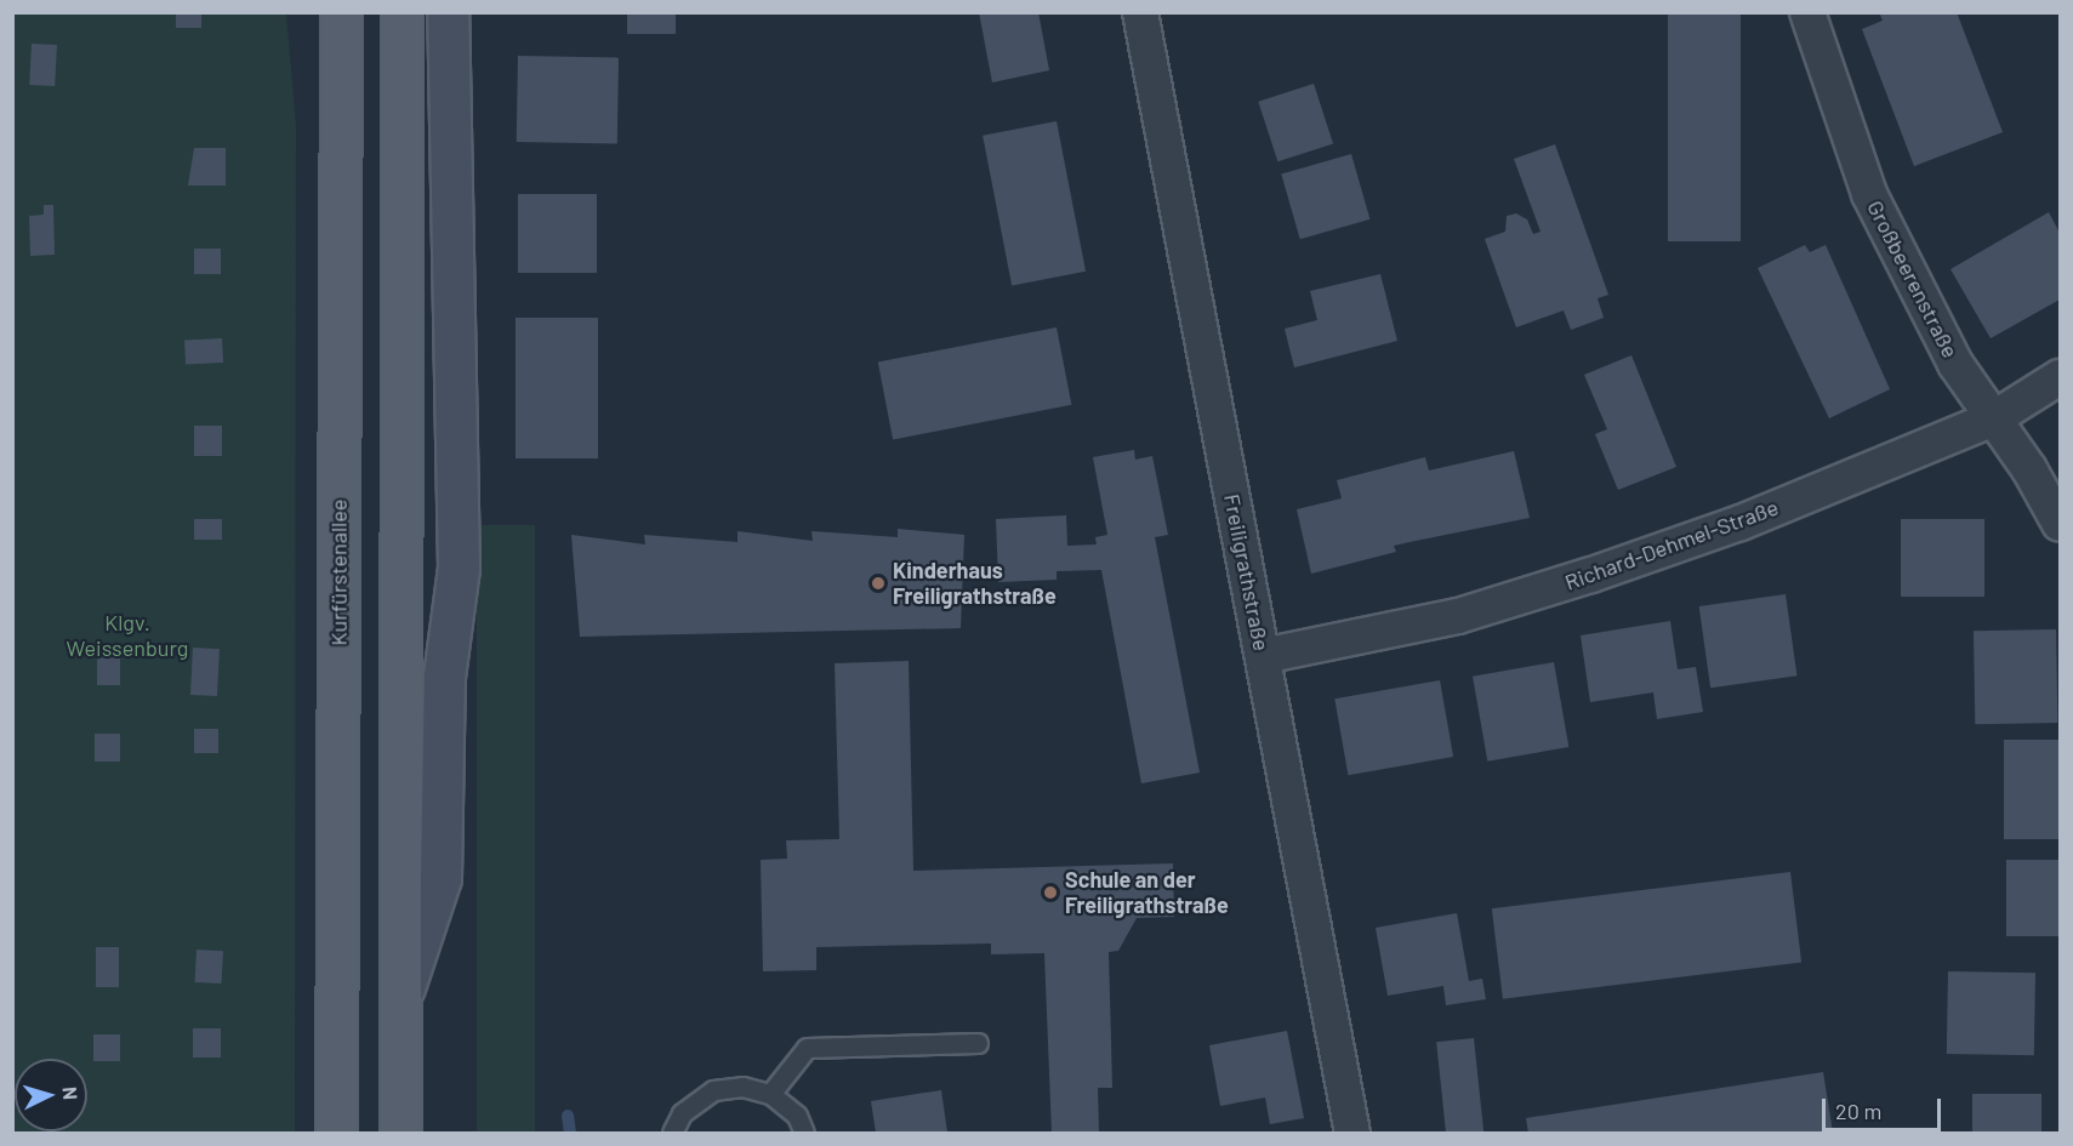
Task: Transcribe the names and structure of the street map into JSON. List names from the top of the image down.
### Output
{
  "streets": {
    "main road": ["Kurfürstenallee"],
    "street": ["Großbeerenstraße", "Richard-Dehmel-Straße", "Freiligrathstraße"]
  },
  "crossings": [
    ["Großbeerenstraße", "Richard-Dehmel-Straße"],
    ["Richard-Dehmel-Straße", "Freiligrathstraße"]
  ],
  "parks": ["Klgv. Weissenburg"],
  "places": ["Kinderhaus Freiligrathstraße", "Schule an der Freiligrathstraße"],
  "scale_bar": "20 m",
  "north": "right"
}
